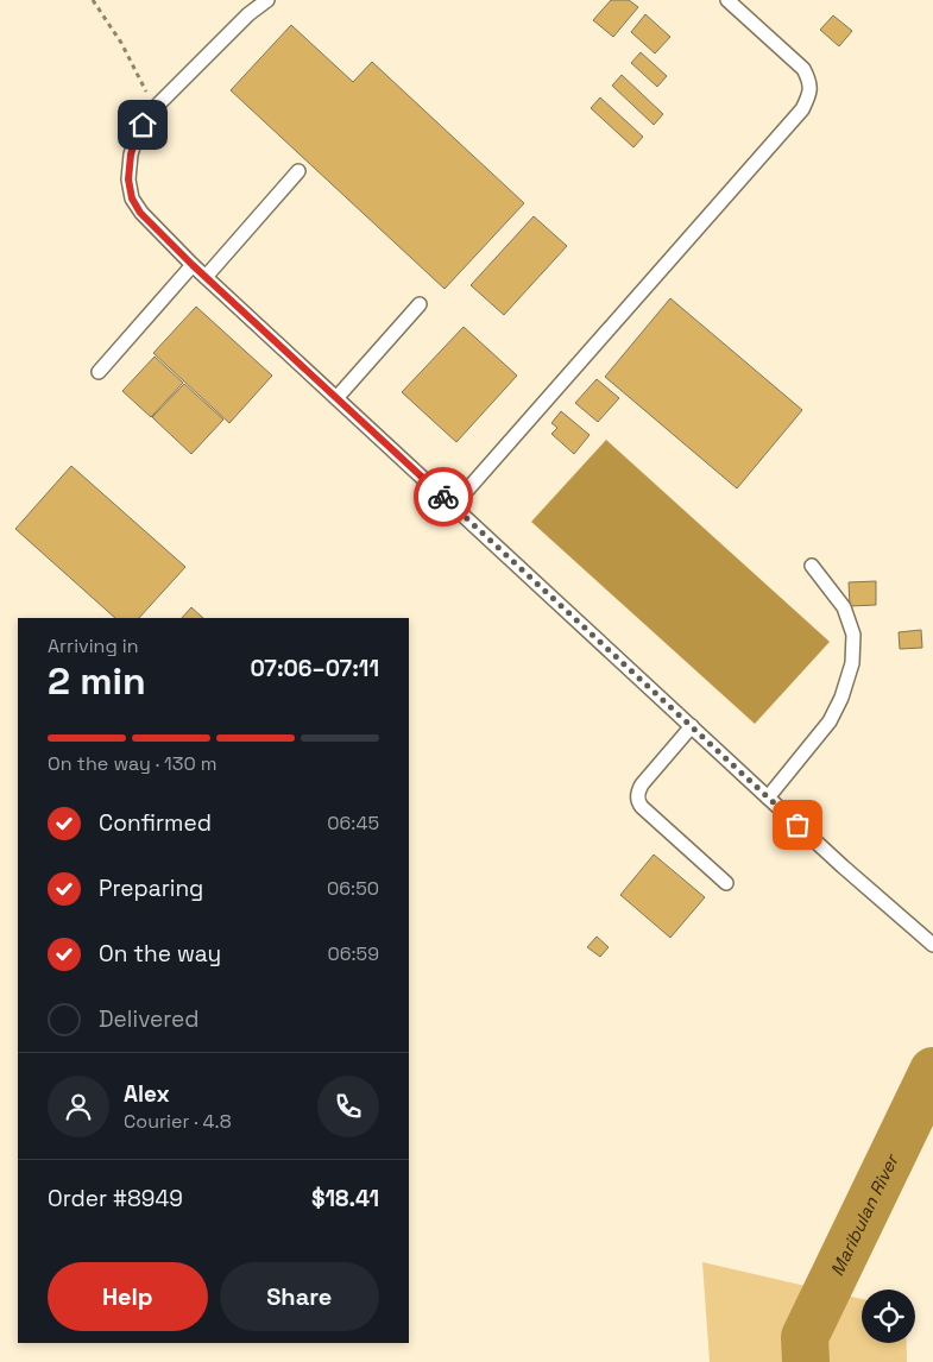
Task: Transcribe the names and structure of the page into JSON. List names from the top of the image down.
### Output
{
  "water": ["Maribulan River"],
  "page": {
    "heading": ["2 min", "Arriving in", "07:06–07:11"],
    "panel": [
      "Alex",
      "Courier · 4.8",
      "Order #8949",
      "$18.41"
    ],
    "bar": "On the way · 130 m",
    "list": [
      ["Confirmed", "06:45"],
      ["Preparing", "06:50"],
      ["On the way", "06:59"],
      "Delivered"
    ],
    "buttons": ["Help", "Share"]
  }
}
